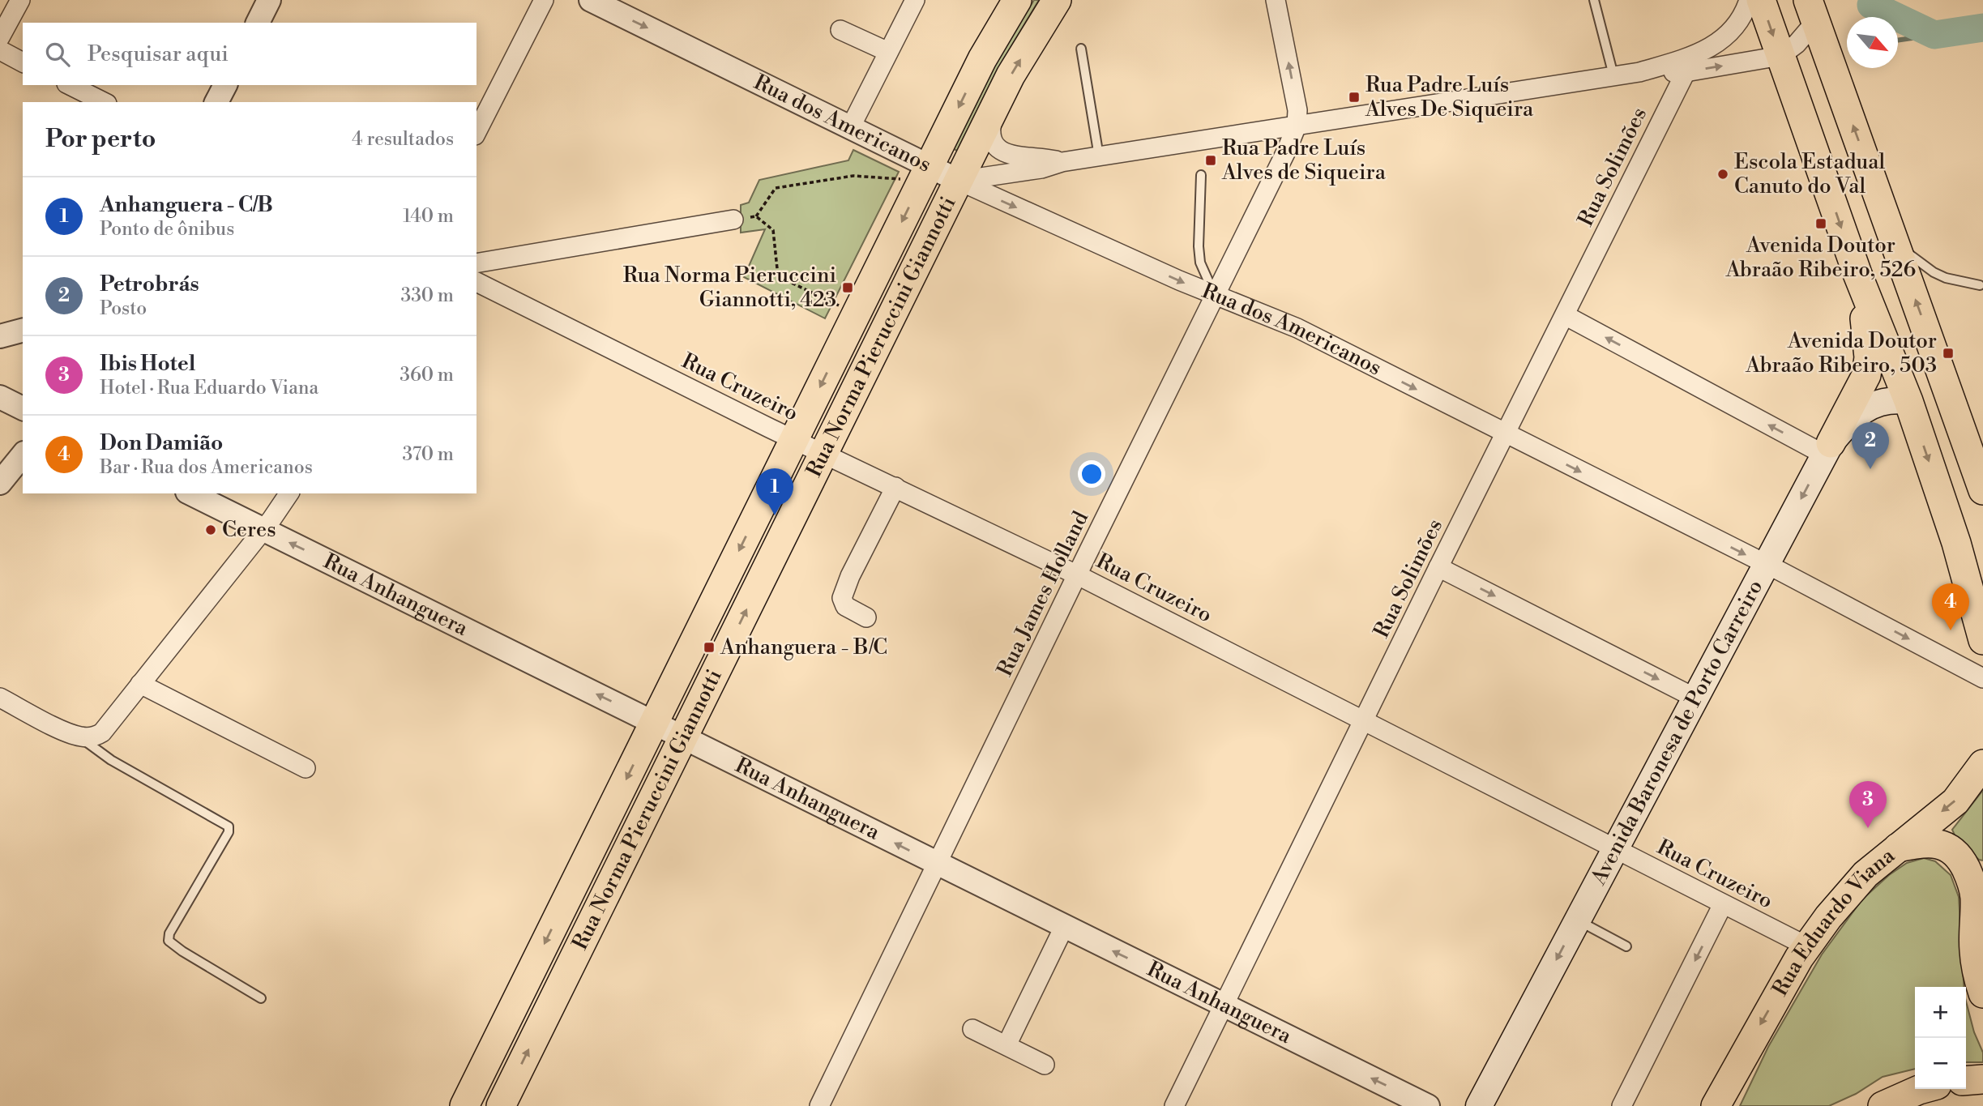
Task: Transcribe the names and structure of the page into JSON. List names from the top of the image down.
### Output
{
  "streets": {
    "main road": ["Rua Norma Pieruccini Giannotti", "Avenida Baronesa de Porto Carreiro", "Rua Eduardo Viana"],
    "street": [
      "Rua dos Americanos",
      "Rua Solimões",
      "Rua Cruzeiro",
      "Rua James Holland",
      "Rua Anhanguera"
    ]
  },
  "crossings": [
    ["Rua dos Americanos", "Rua Solimões"],
    ["Rua dos Americanos", "Rua Norma Pieruccini Giannotti"],
    ["Rua dos Americanos", "Rua James Holland"],
    ["Rua dos Americanos", "Avenida Baronesa de Porto Carreiro"],
    ["Rua Solimões", "Rua Cruzeiro"],
    ["Rua Solimões", "Rua Anhanguera"],
    ["Rua Norma Pieruccini Giannotti", "Rua Cruzeiro"],
    ["Rua Norma Pieruccini Giannotti", "Rua Anhanguera"],
    ["Rua Cruzeiro", "Rua James Holland"],
    ["Rua Cruzeiro", "Avenida Baronesa de Porto Carreiro"],
    ["Rua Cruzeiro", "Rua Eduardo Viana"],
    ["Rua James Holland", "Rua Anhanguera"]
  ],
  "one_way": ["Rua Anhanguera", "Avenida Baronesa de Porto Carreiro", "Rua Eduardo Viana"],
  "places": {
    "transit": [
      "Rua Padre Luís Alves De Siqueira",
      "Rua Padre Luís Alves de Siqueira",
      "Avenida Doutor Abraão Ribeiro, 526",
      "Rua Norma Pieruccini Giannotti, 423",
      "Avenida Doutor Abraão Ribeiro, 503",
      "Anhanguera - B/C"
    ],
    "other": ["Escola Estadual Canuto do Val", "Ceres"]
  },
  "north": "bottom right",
  "page": {
    "search": "Pesquisar aqui",
    "heading": ["Por perto", "4 resultados"],
    "list": [
      {
        "mark": "1",
        "name": "Anhanguera - C/B",
        "note": "Ponto de ônibus",
        "value": "140 m"
      },
      {
        "mark": "2",
        "name": "Petrobrás",
        "note": "Posto",
        "value": "330 m"
      },
      {
        "mark": "3",
        "name": "Ibis Hotel",
        "note": "Hotel · Rua Eduardo Viana",
        "value": "360 m"
      },
      {
        "mark": "4",
        "name": "Don Damião",
        "note": "Bar · Rua dos Americanos",
        "value": "370 m"
      }
    ],
    "pins": [
      "2",
      "1",
      "4",
      "3"
    ],
    "map_buttons": ["+", "−"]
  }
}
